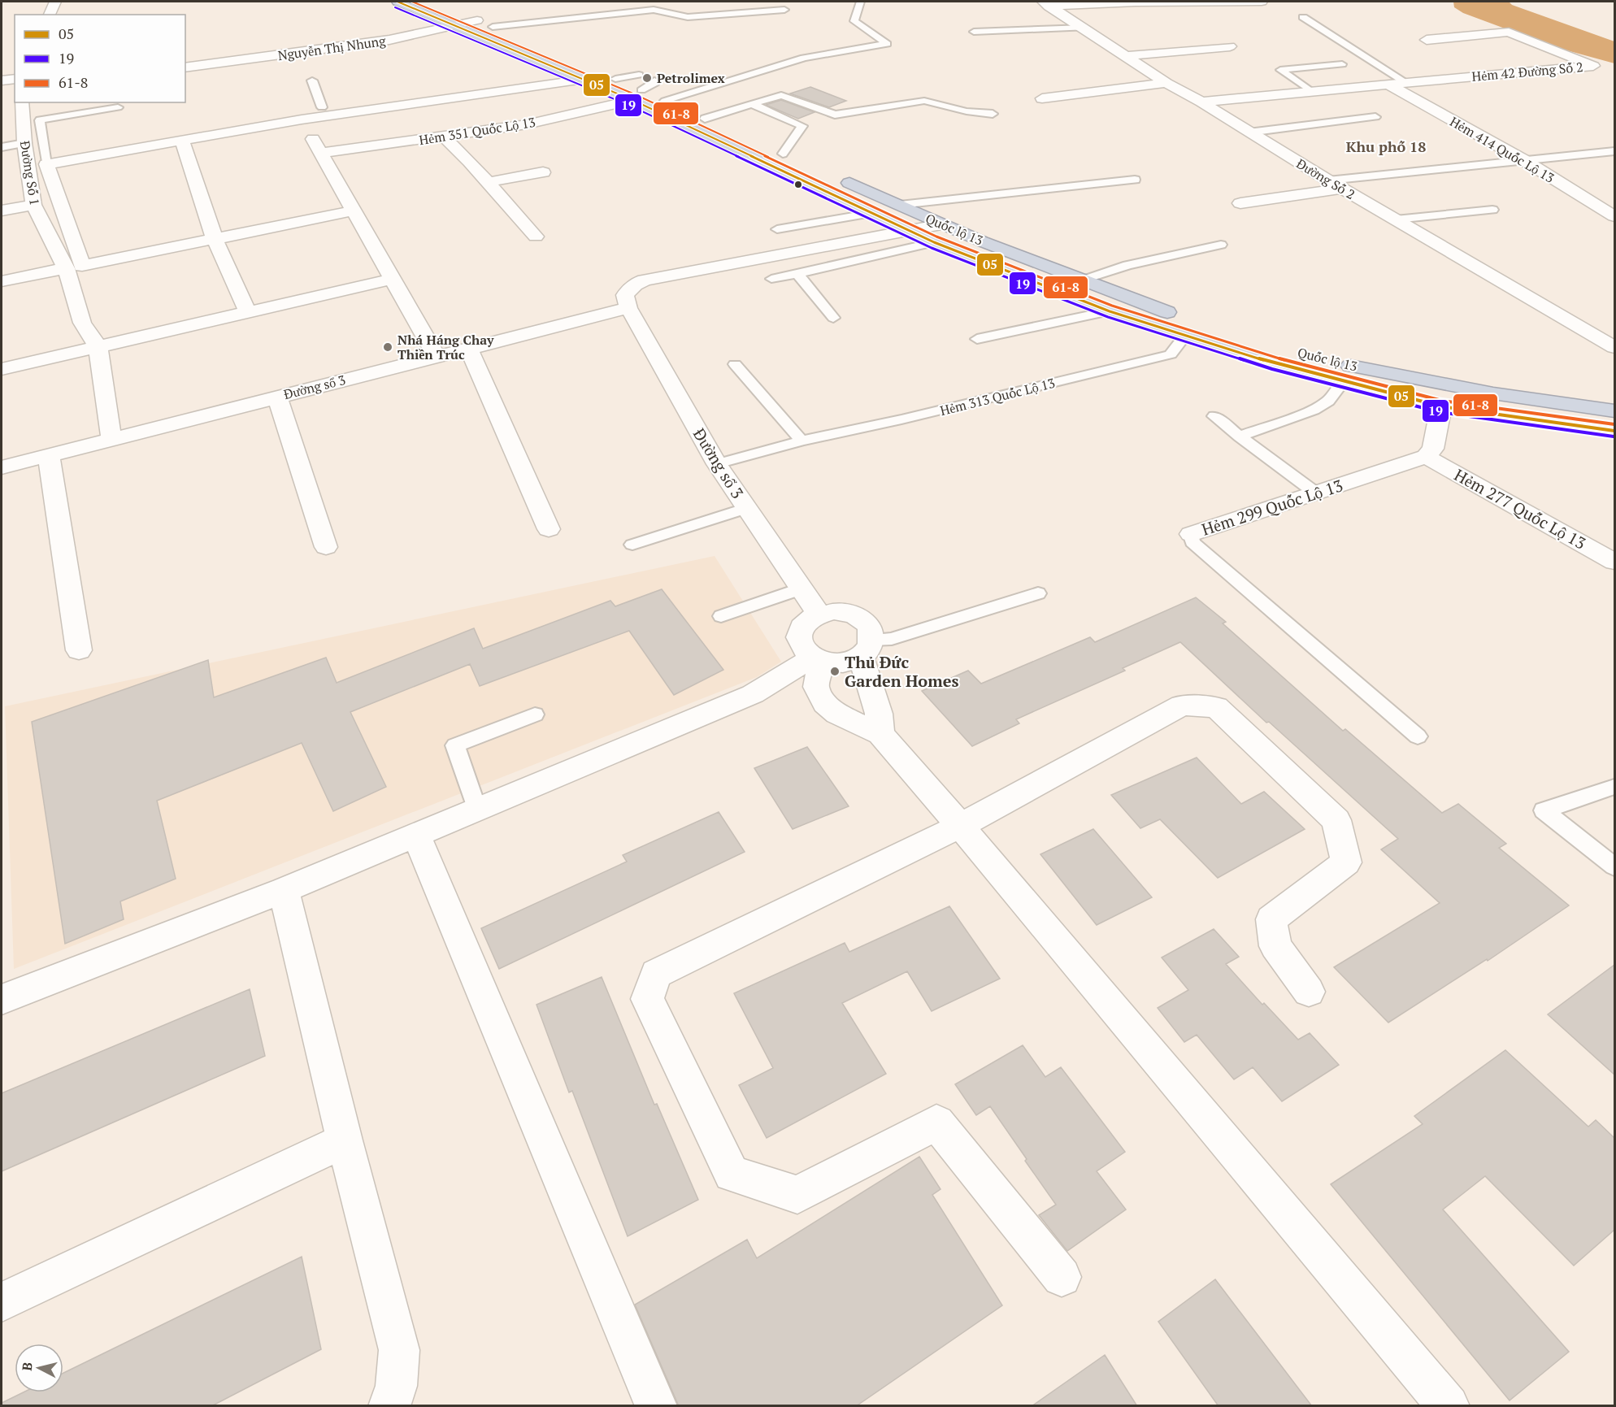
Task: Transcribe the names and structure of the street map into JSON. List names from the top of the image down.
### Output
{
  "streets": {
    "highway": ["Quốc lộ 13"],
    "street": [
      "Nguyễn Thị Nhung",
      "Hẻm 42 Đường Số 2",
      "Hẻm 351 Quốc Lộ 13",
      "Hẻm 414 Quốc Lộ 13",
      "Đường Số 1",
      "Đường Số 2",
      "Đường sổ 3",
      "Hẻm 299 Quốc Lộ 13",
      "Hẻm 277 Quốc Lộ 13"
    ],
    "lane": ["Hẻm 313 Quốc Lộ 13"]
  },
  "crossings": [
    ["Nguyễn Thị Nhung", "Quốc lộ 13"],
    ["Hẻm 42 Đường Số 2", "Hẻm 414 Quốc Lộ 13"],
    ["Hẻm 42 Đường Số 2", "Đường Số 2"],
    ["Hẻm 351 Quốc Lộ 13", "Quốc lộ 13"],
    ["Quốc lộ 13", "Hẻm 313 Quốc Lộ 13"],
    ["Đường sổ 3", "Hẻm 313 Quốc Lộ 13"],
    ["Hẻm 299 Quốc Lộ 13", "Hẻm 277 Quốc Lộ 13"]
  ],
  "districts": ["Khu phố 18"],
  "places": ["Petrolimex", "Nhá Háng Chay Thiền Trúc", "Thủ Đức Garden Homes"],
  "lines": ["transit line 05", "transit line 61-8", "transit line 19"],
  "legend": ["05", "19", "61-8"],
  "north": "left"
}
